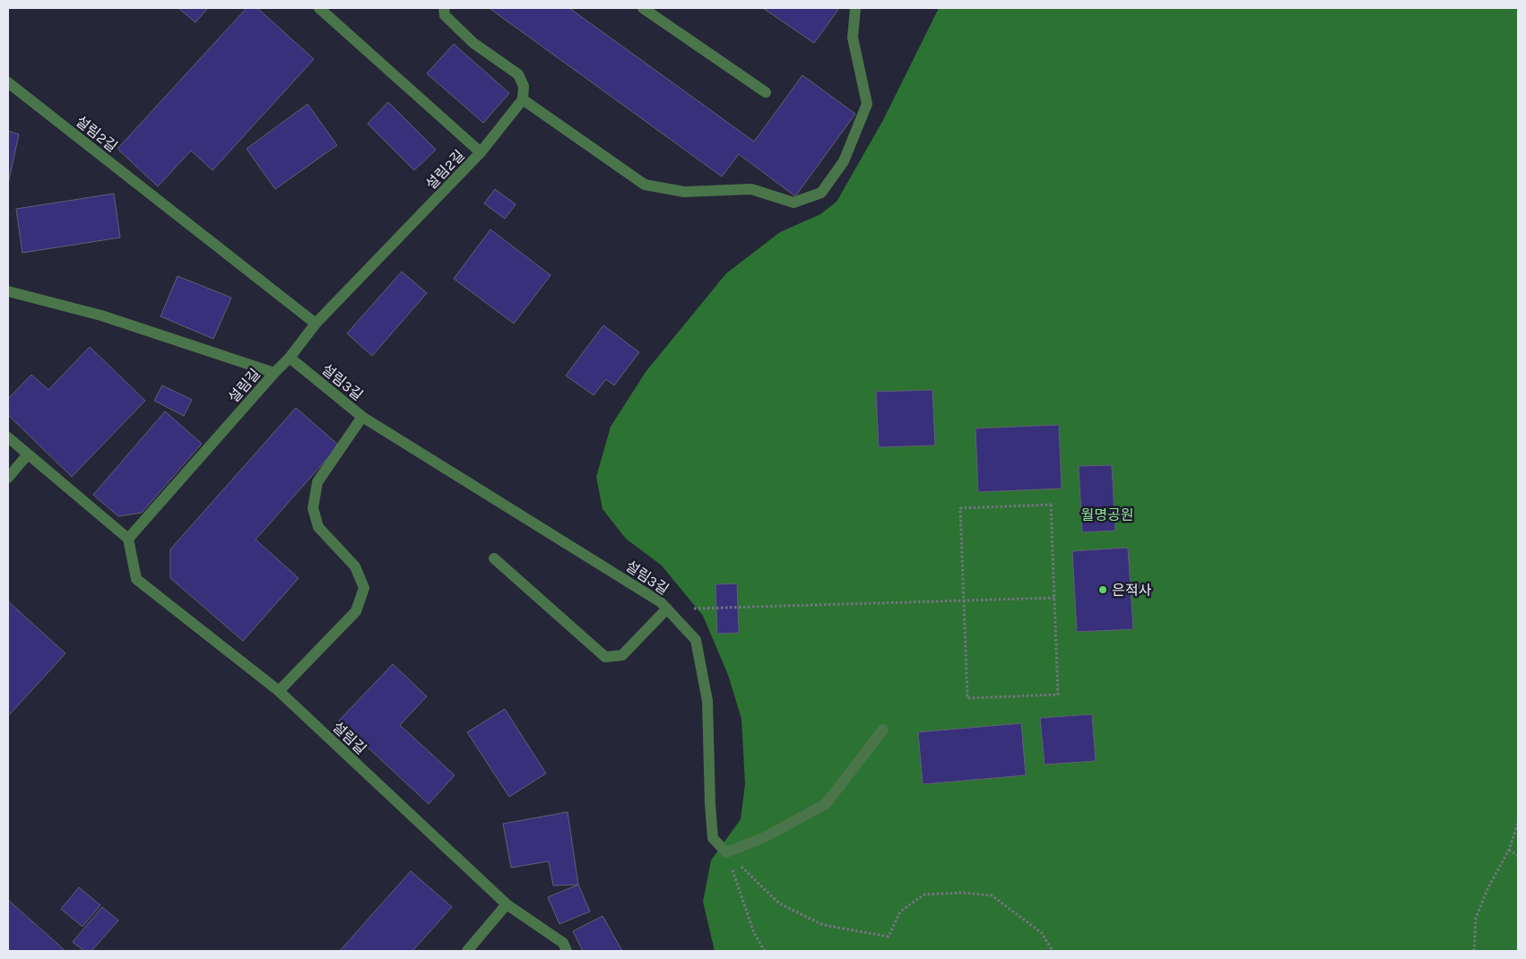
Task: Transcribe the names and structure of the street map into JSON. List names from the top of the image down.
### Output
{
  "streets": {
    "street": ["설림2길", "설림3길", "설림길"]
  },
  "crossings": [
    ["설림2길", "설림3길"],
    ["설림2길", "설림길"]
  ],
  "parks": ["월명공원"],
  "places": ["은적사"]
}
